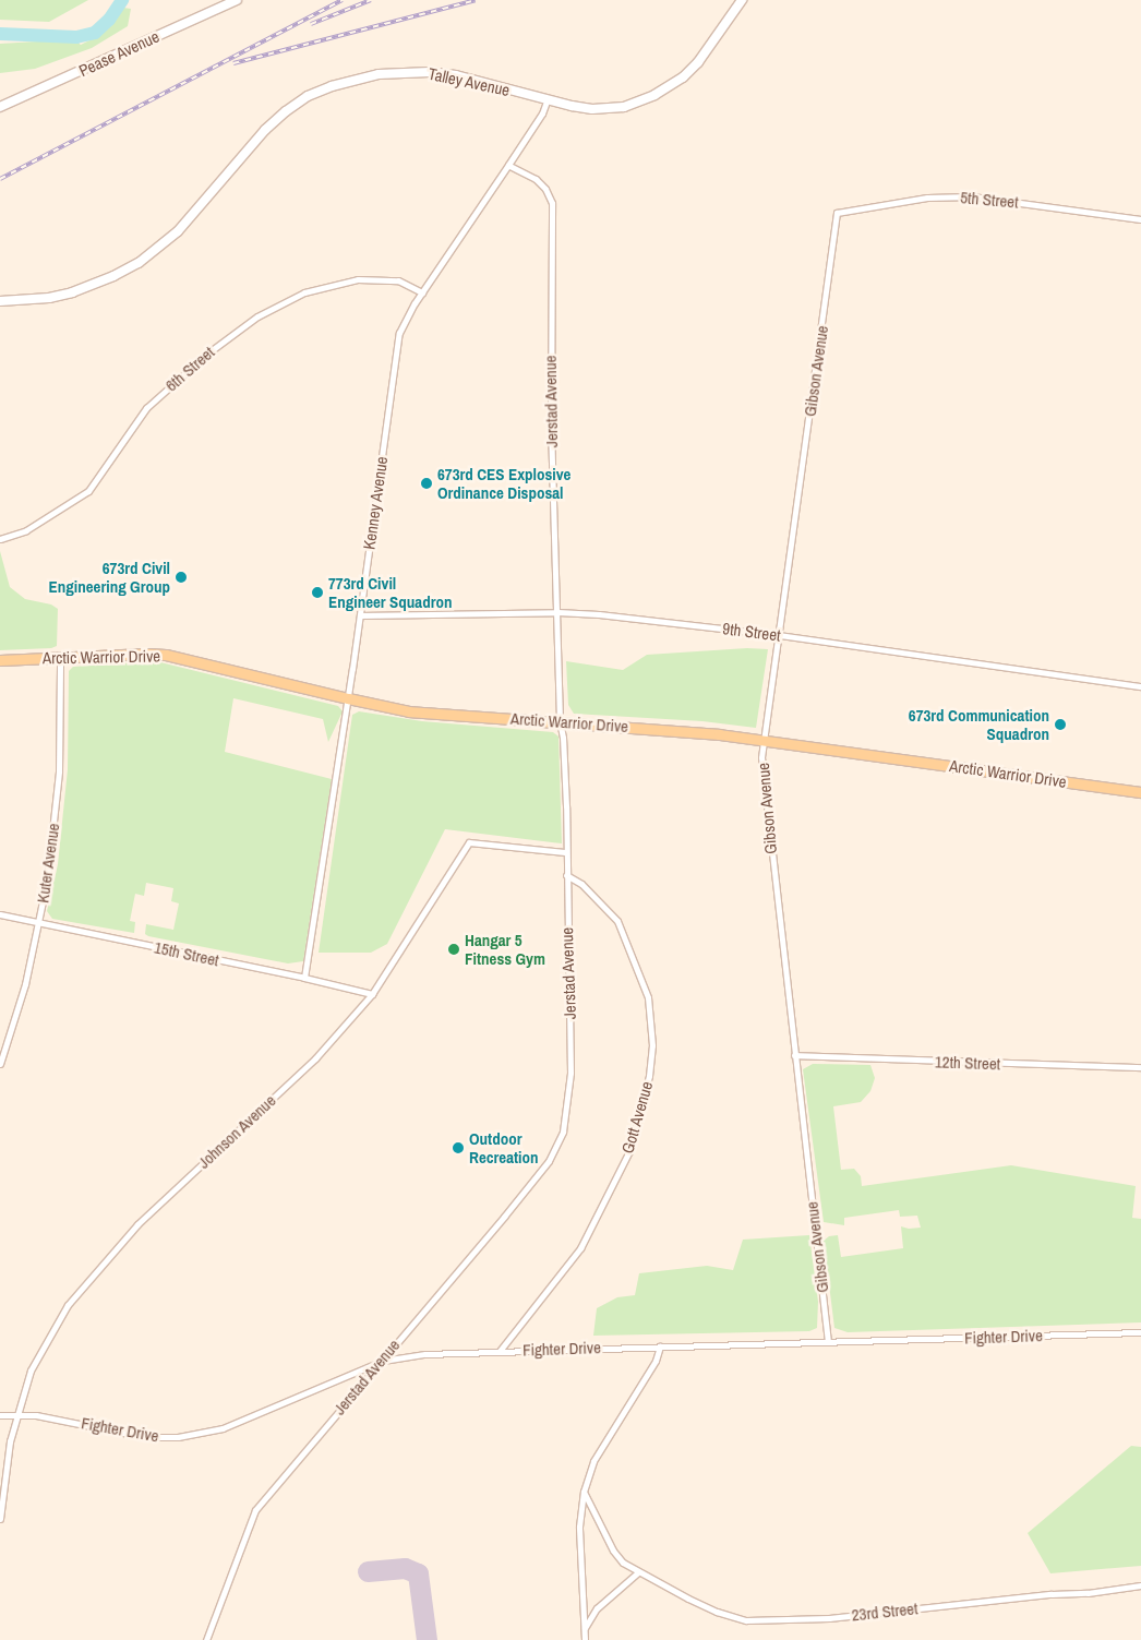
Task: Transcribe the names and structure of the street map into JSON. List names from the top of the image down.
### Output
{
  "streets": {
    "main road": ["Arctic Warrior Drive"],
    "street": [
      "Pease Avenue",
      "Talley Avenue",
      "5th Street",
      "6th Street",
      "Gibson Avenue",
      "Jerstad Avenue",
      "Kenney Avenue",
      "9th Street",
      "Kuter Avenue",
      "15th Street",
      "12th Street",
      "Gott Avenue",
      "Johnson Avenue",
      "Fighter Drive",
      "23rd Street"
    ]
  },
  "crossings": [
    ["Talley Avenue", "Kenney Avenue"],
    ["5th Street", "Gibson Avenue"],
    ["6th Street", "Kenney Avenue"],
    ["Gibson Avenue", "9th Street"],
    ["Gibson Avenue", "Arctic Warrior Drive"],
    ["Gibson Avenue", "12th Street"],
    ["Gibson Avenue", "Fighter Drive"],
    ["Jerstad Avenue", "Kenney Avenue"],
    ["Jerstad Avenue", "9th Street"],
    ["Jerstad Avenue", "Arctic Warrior Drive"],
    ["Jerstad Avenue", "Gott Avenue"],
    ["Jerstad Avenue", "Johnson Avenue"],
    ["Jerstad Avenue", "Fighter Drive"],
    ["Kenney Avenue", "9th Street"],
    ["Kenney Avenue", "Arctic Warrior Drive"],
    ["Kenney Avenue", "15th Street"],
    ["Arctic Warrior Drive", "Kuter Avenue"],
    ["Kuter Avenue", "15th Street"],
    ["15th Street", "Johnson Avenue"],
    ["Gott Avenue", "Fighter Drive"],
    ["Johnson Avenue", "Fighter Drive"]
  ],
  "places": [
    "673rd CES Explosive Ordinance Disposal",
    "673rd Civil Engineering Group",
    "773rd Civil Engineer Squadron",
    "673rd Communication Squadron",
    "Hangar 5 Fitness Gym",
    "Outdoor Recreation"
  ]
}
